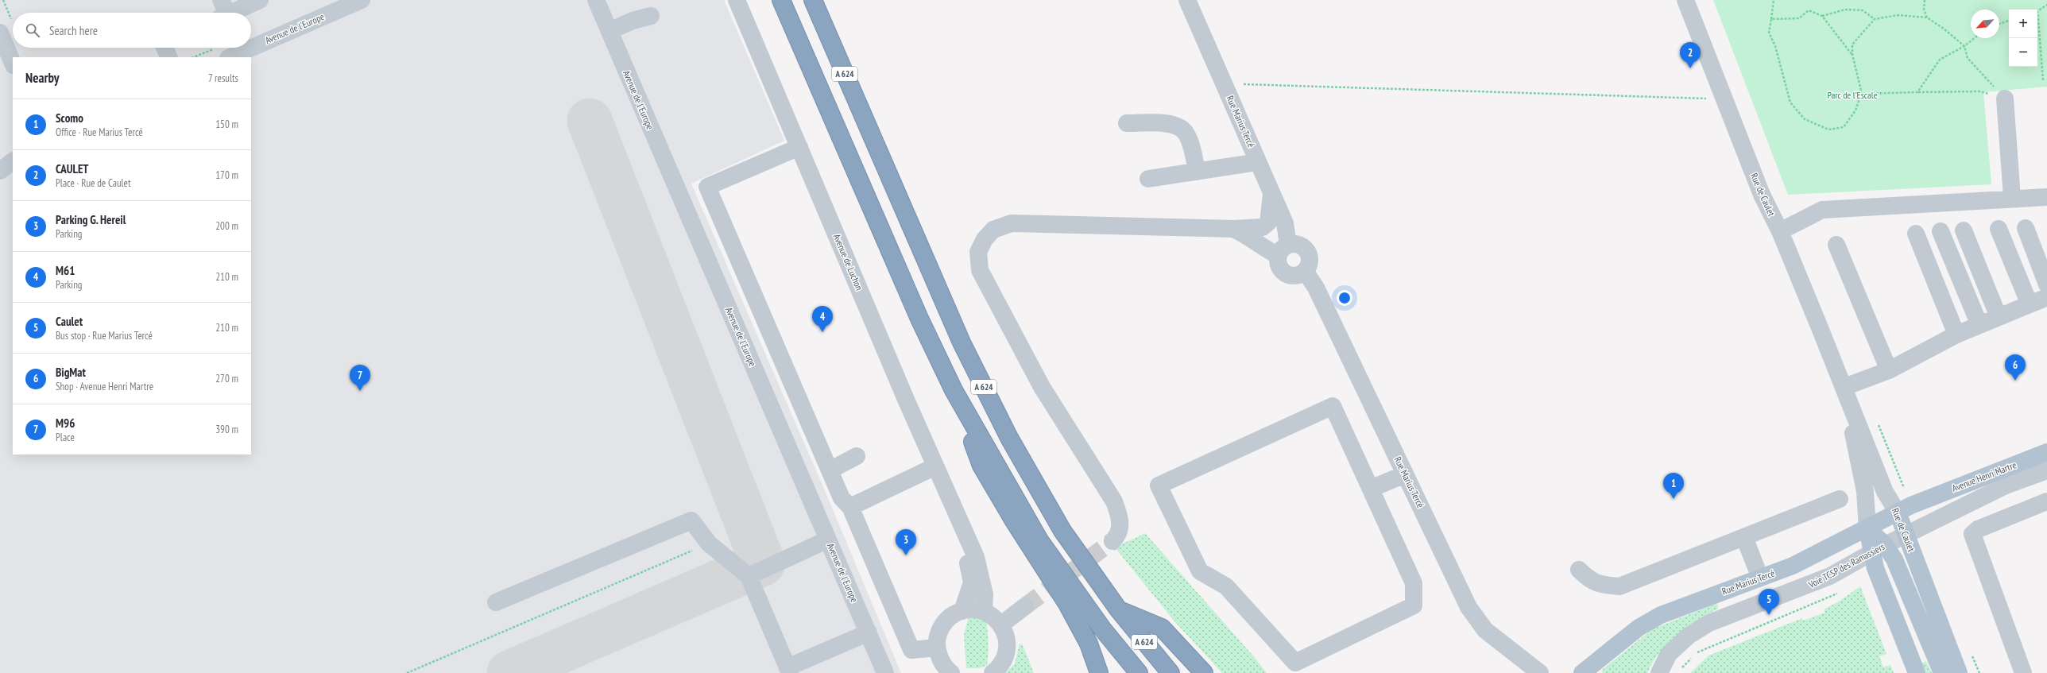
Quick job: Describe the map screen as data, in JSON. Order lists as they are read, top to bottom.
{
  "streets": {
    "highway": ["A 624"],
    "main road": ["Rue Marius Tercé", "Rue de Caulet", "Avenue Henri Martre"],
    "street": ["Avenue de l'Europe", "Avenue de Luchon", "Voie TCSP des Ramassiers"]
  },
  "crossings": [
    ["Rue Marius Tercé", "Rue de Caulet"],
    ["Rue Marius Tercé", "Avenue Henri Martre"],
    ["Rue de Caulet", "Voie TCSP des Ramassiers"]
  ],
  "parks": ["Parc de l’Escale"],
  "north": "bottom left",
  "page": {
    "map_buttons": ["+", "−"],
    "search": "Search here",
    "pins": [
      "2",
      "4",
      "6",
      "7",
      "1",
      "3",
      "5"
    ],
    "heading": ["Nearby", "7 results"],
    "list": [
      {
        "mark": "1",
        "name": "Scomo",
        "note": "Office · Rue Marius Tercé",
        "value": "150 m"
      },
      {
        "mark": "2",
        "name": "CAULET",
        "note": "Place · Rue de Caulet",
        "value": "170 m"
      },
      {
        "mark": "3",
        "name": "Parking G. Hereil",
        "note": "Parking",
        "value": "200 m"
      },
      {
        "mark": "4",
        "name": "M61",
        "note": "Parking",
        "value": "210 m"
      },
      {
        "mark": "5",
        "name": "Caulet",
        "note": "Bus stop · Rue Marius Tercé",
        "value": "210 m"
      },
      {
        "mark": "6",
        "name": "BigMat",
        "note": "Shop · Avenue Henri Martre",
        "value": "270 m"
      },
      {
        "mark": "7",
        "name": "M96",
        "note": "Place",
        "value": "390 m"
      }
    ]
  }
}
